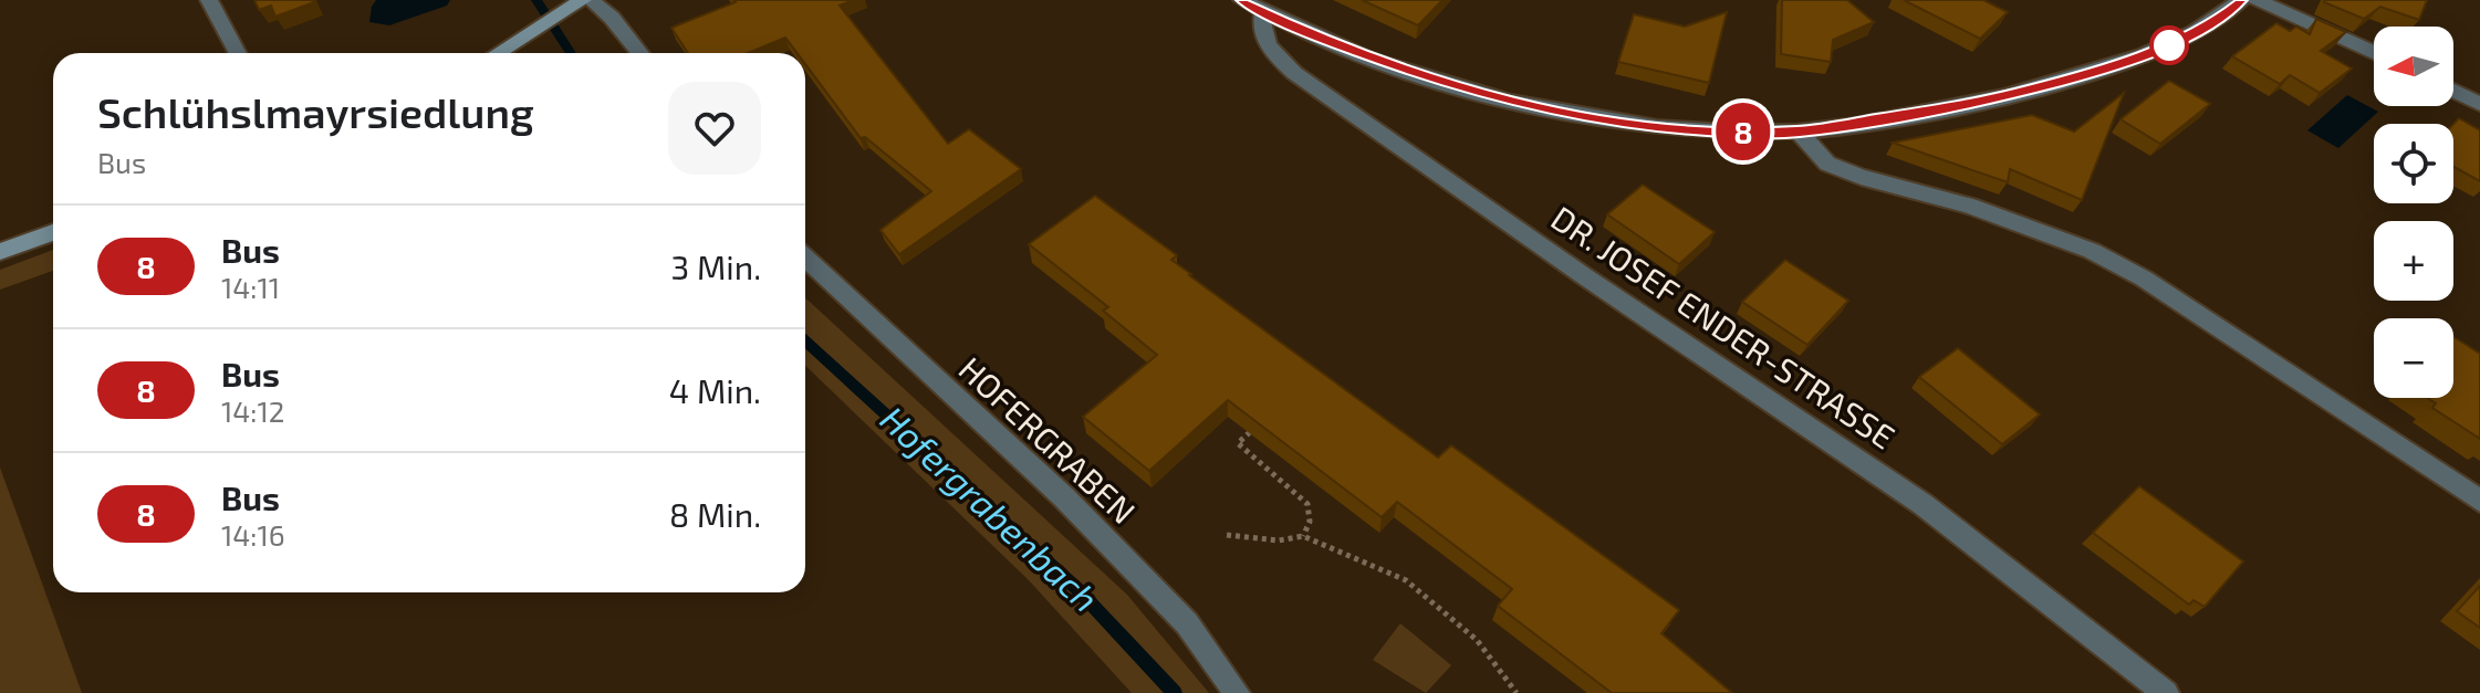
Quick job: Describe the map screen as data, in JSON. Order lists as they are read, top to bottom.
{
  "streets": {
    "street": ["DR. JOSEF ENDER-STRASSE", "HOFERGRABEN"]
  },
  "water": ["Hofergrabenbach"],
  "lines": ["bus line 8"],
  "north": "left",
  "page": {
    "on_map": "8",
    "map_buttons": ["+", "−"],
    "heading": ["Schlühslmayrsiedlung", "Bus"],
    "list": [
      {
        "mark": "8",
        "name": "Bus",
        "note": "14:11",
        "value": "3 Min."
      },
      {
        "mark": "8",
        "name": "Bus",
        "note": "14:12",
        "value": "4 Min."
      },
      {
        "mark": "8",
        "name": "Bus",
        "note": "14:16",
        "value": "8 Min."
      }
    ]
  }
}
